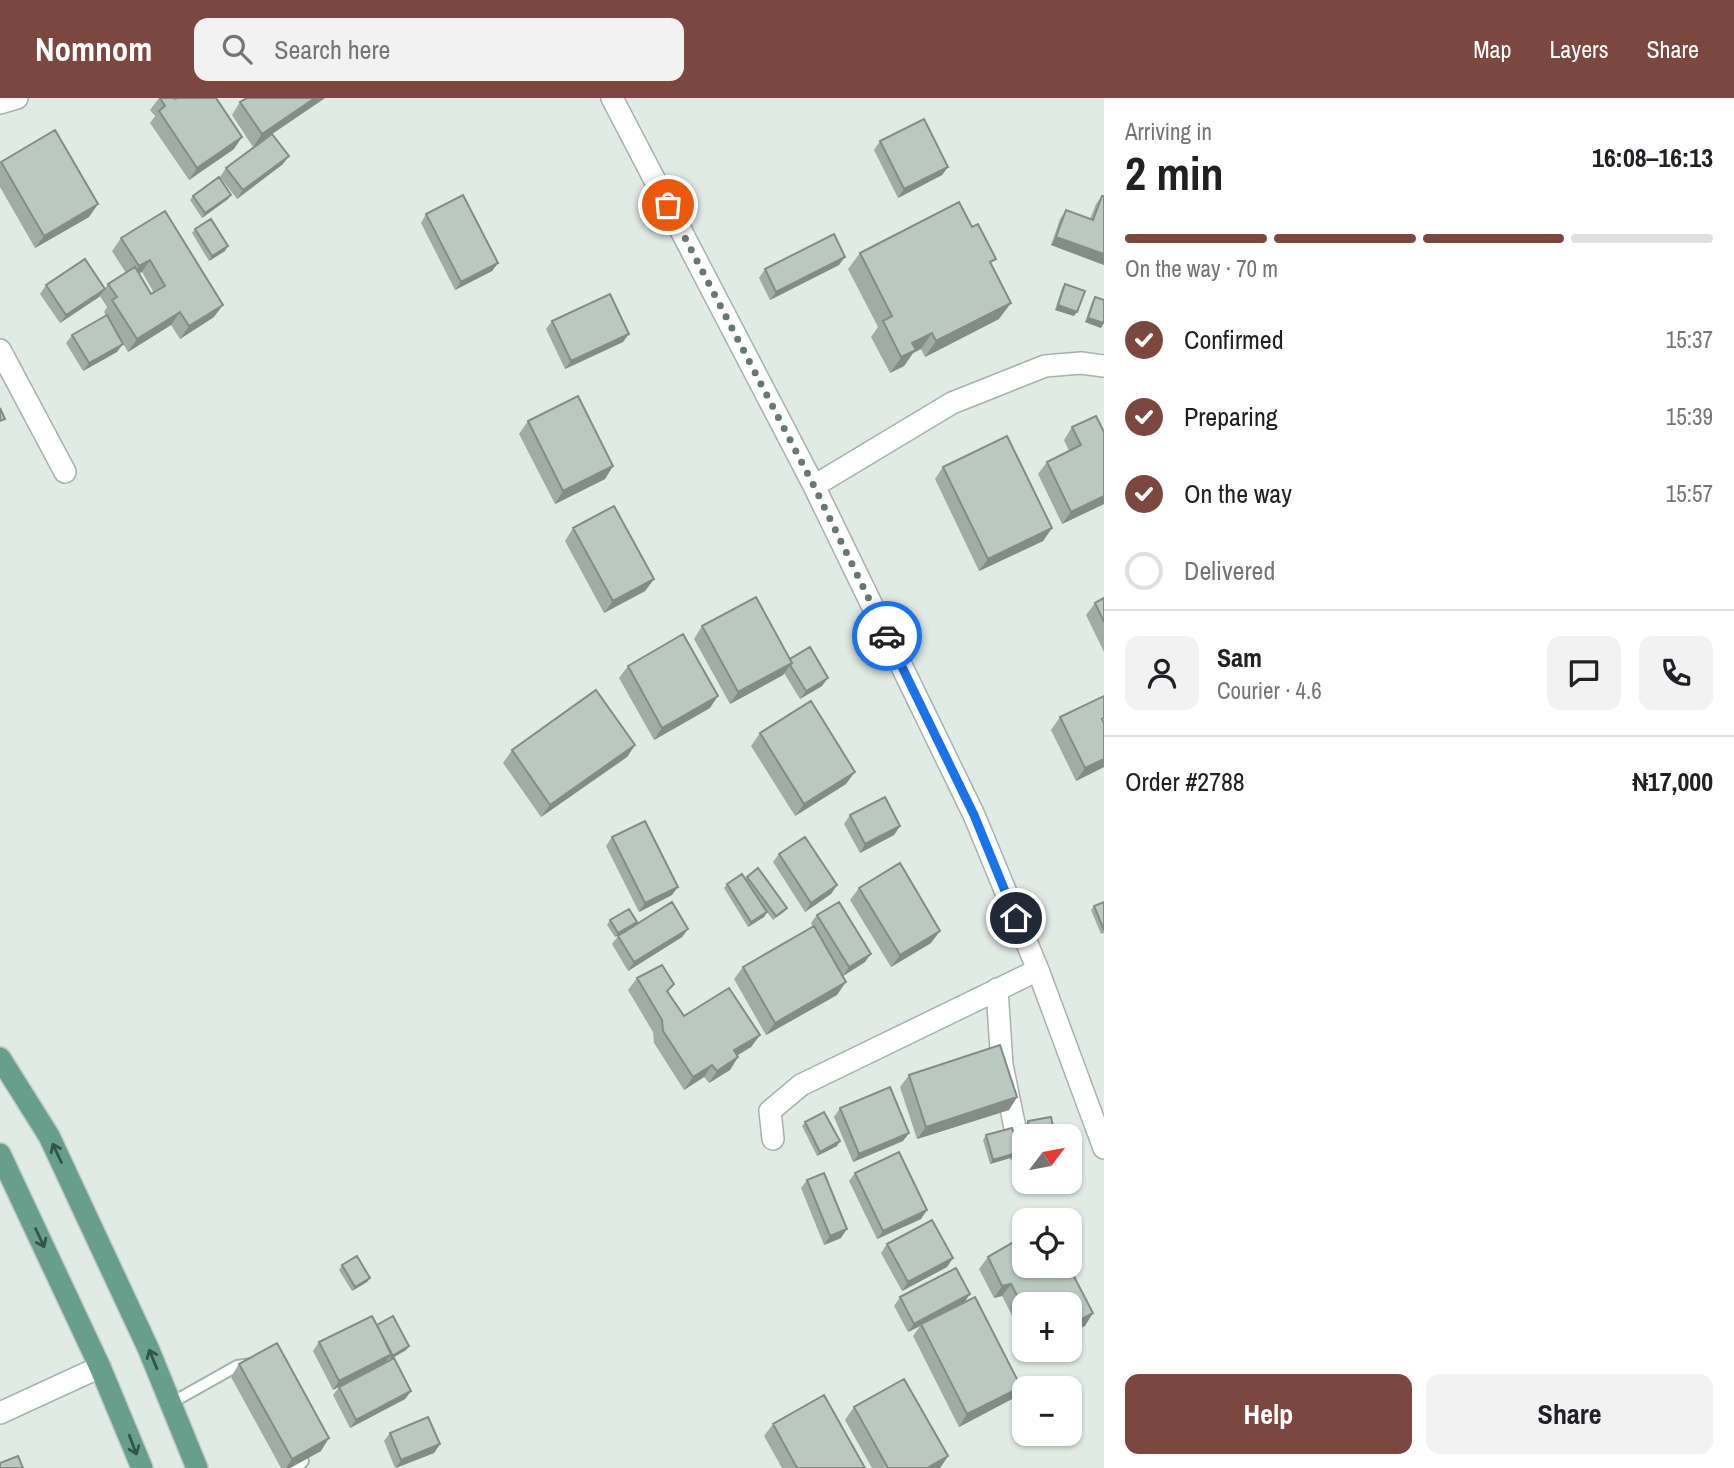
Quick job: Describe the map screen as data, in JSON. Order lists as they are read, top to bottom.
{
  "north": "top right",
  "page": {
    "header": "Nomnom",
    "search": "Search here",
    "nav": ["Map", "Layers", "Share"],
    "heading": ["2 min", "Arriving in", "16:08–16:13"],
    "panel": [
      "Sam",
      "Courier · 4.6",
      "Order #2788",
      "₦17,000"
    ],
    "bar": "On the way · 70 m",
    "list": [
      ["Confirmed", "15:37"],
      ["Preparing", "15:39"],
      ["On the way", "15:57"],
      "Delivered"
    ],
    "map_buttons": ["+", "−"],
    "buttons": ["Help", "Share"]
  }
}
